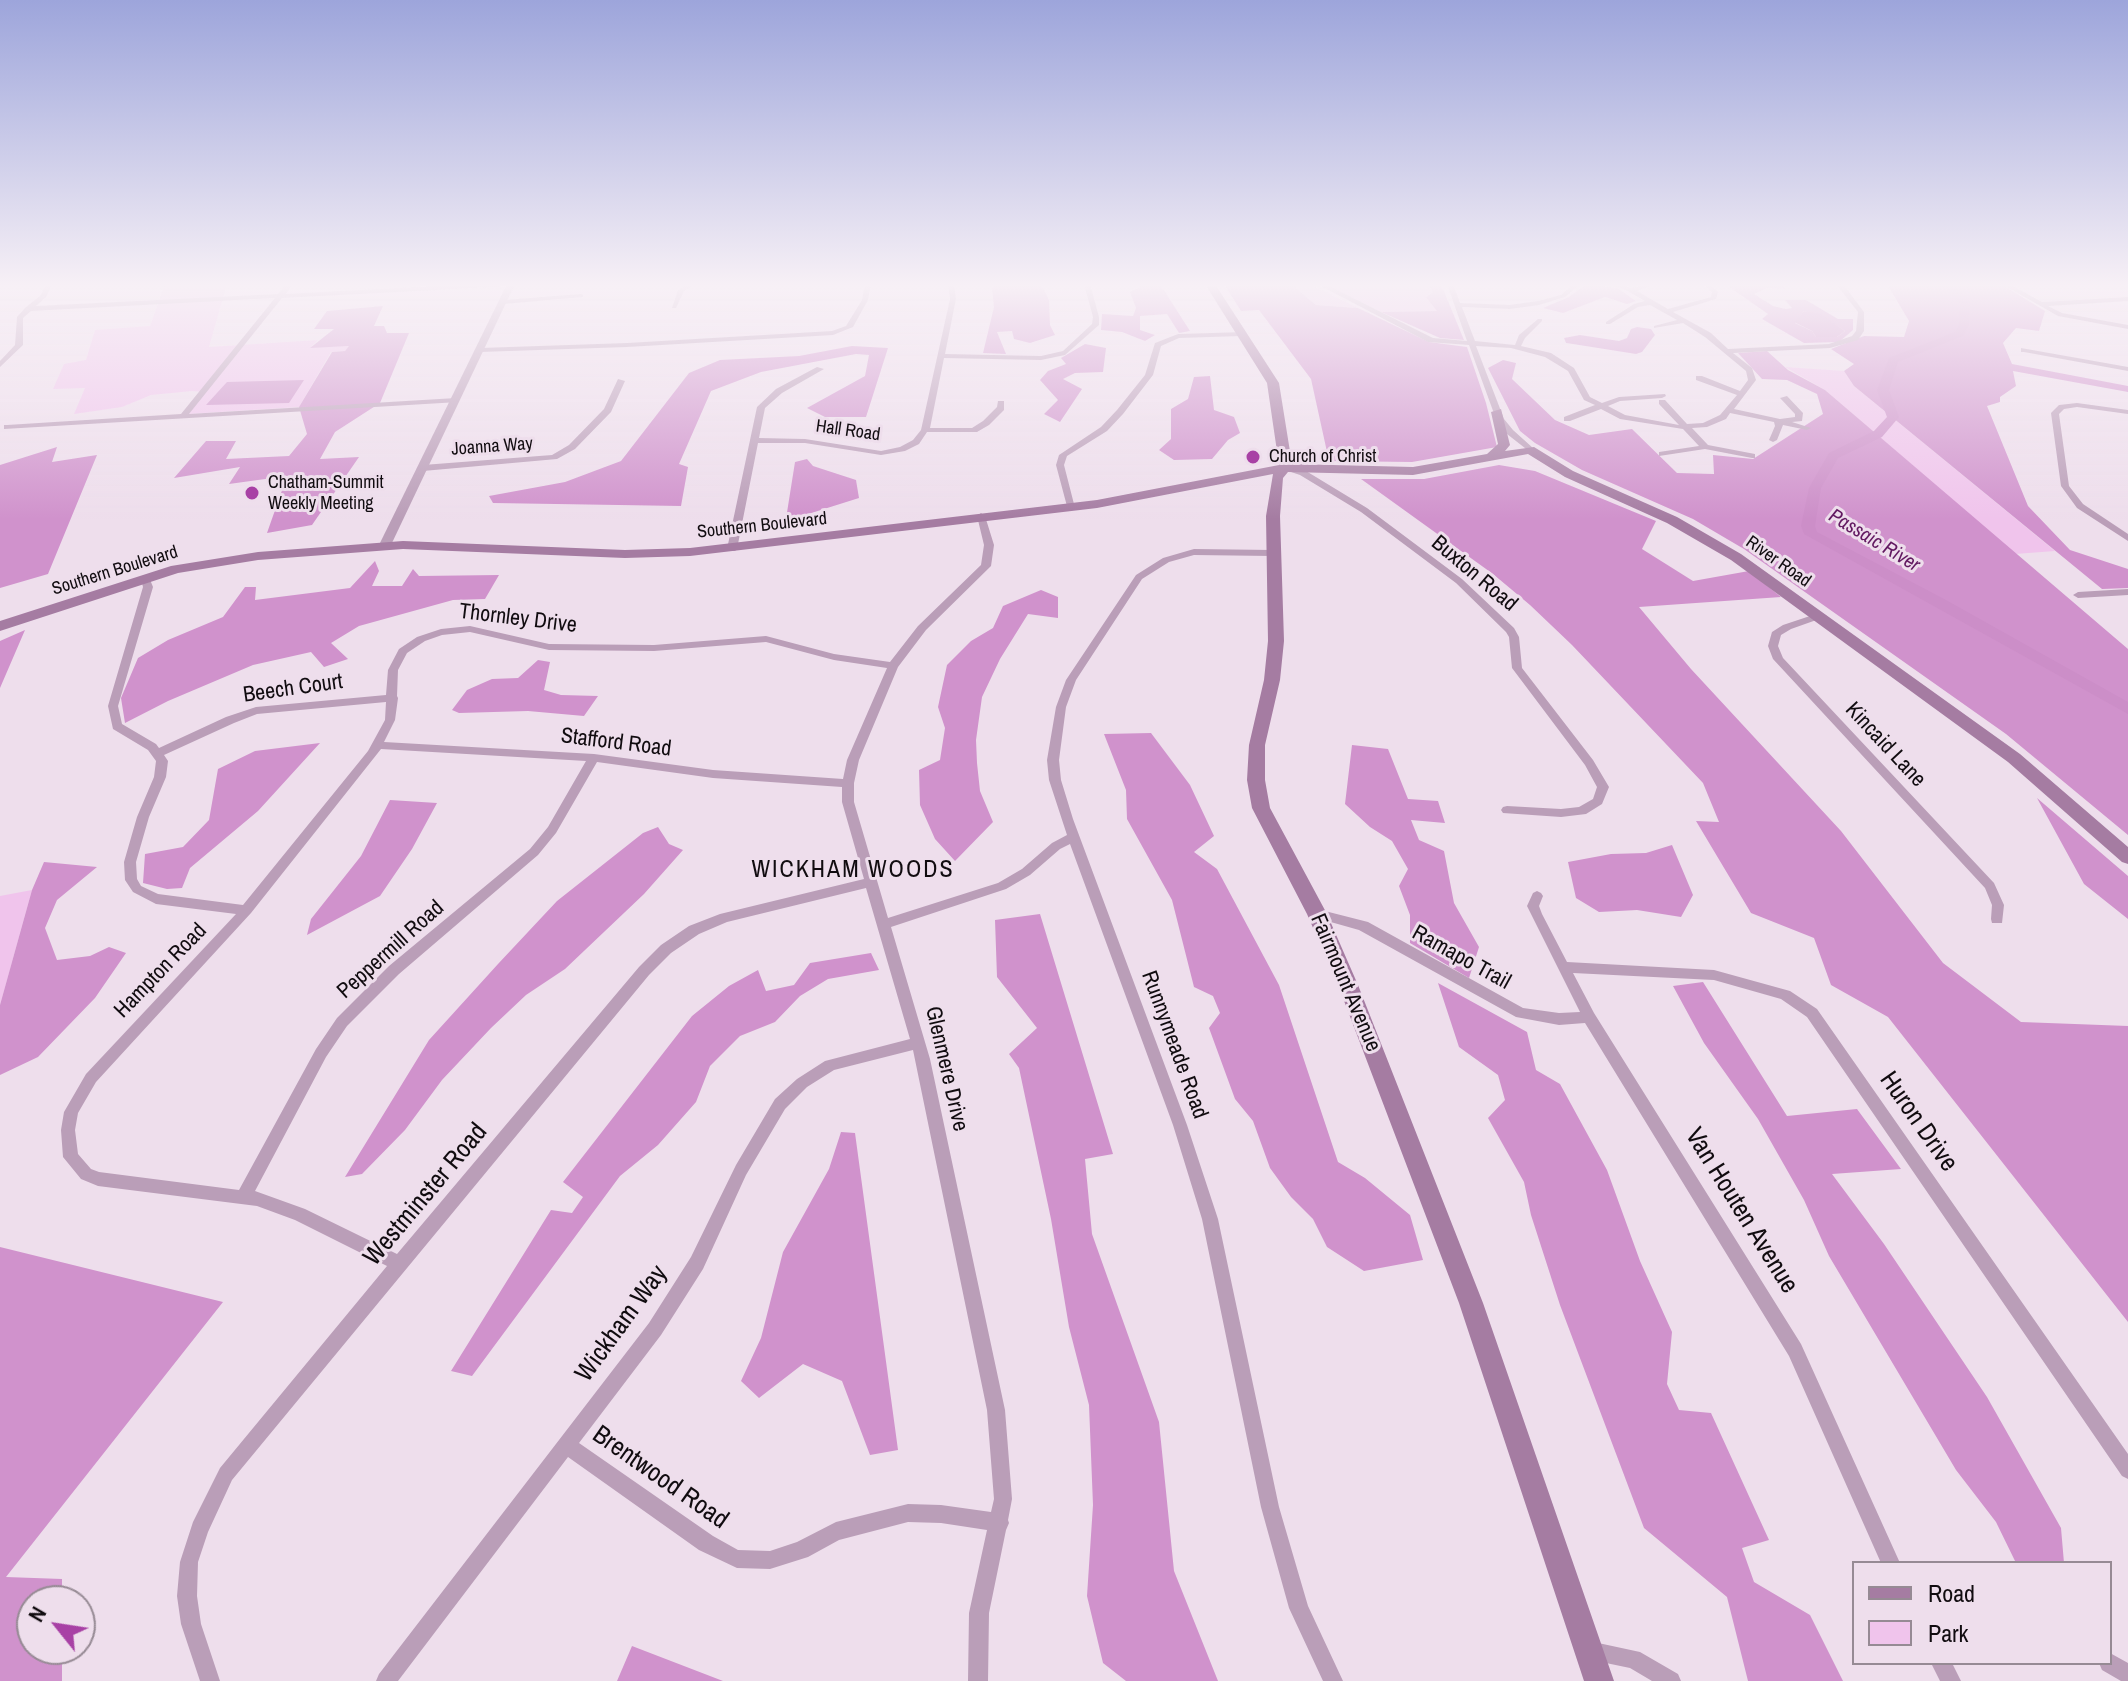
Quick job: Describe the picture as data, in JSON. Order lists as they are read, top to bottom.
{
  "streets": {
    "main road": ["Southern Boulevard", "River Road", "Fairmount Avenue"],
    "street": [
      "Hall Road",
      "Joanna Way",
      "Buxton Road",
      "Thornley Drive",
      "Beech Court",
      "Stafford Road",
      "Kincaid Lane",
      "Peppermill Road",
      "Ramapo Trail",
      "Hampton Road",
      "Runnymeade Road",
      "Glenmere Drive",
      "Huron Drive",
      "Westminster Road",
      "Van Houten Avenue",
      "Wickham Way",
      "Brentwood Road"
    ]
  },
  "crossings": [
    ["Southern Boulevard", "River Road"],
    ["Southern Boulevard", "Buxton Road"],
    ["Southern Boulevard", "Fairmount Avenue"],
    ["Southern Boulevard", "Glenmere Drive"],
    ["River Road", "Kincaid Lane"],
    ["Buxton Road", "Fairmount Avenue"],
    ["Thornley Drive", "Beech Court"],
    ["Thornley Drive", "Stafford Road"],
    ["Thornley Drive", "Hampton Road"],
    ["Thornley Drive", "Glenmere Drive"],
    ["Beech Court", "Hampton Road"],
    ["Stafford Road", "Peppermill Road"],
    ["Stafford Road", "Glenmere Drive"],
    ["Peppermill Road", "Hampton Road"],
    ["Ramapo Trail", "Fairmount Avenue"],
    ["Ramapo Trail", "Van Houten Avenue"],
    ["Hampton Road", "Westminster Road"],
    ["Fairmount Avenue", "Runnymeade Road"],
    ["Glenmere Drive", "Westminster Road"],
    ["Glenmere Drive", "Wickham Way"],
    ["Glenmere Drive", "Brentwood Road"],
    ["Huron Drive", "Van Houten Avenue"],
    ["Wickham Way", "Brentwood Road"]
  ],
  "districts": ["WICKHAM WOODS"],
  "water": ["Passaic River"],
  "places": ["Church of Christ", "Chatham-Summit Weekly Meeting"],
  "legend": ["Road", "Park"],
  "north": "top left"
}
